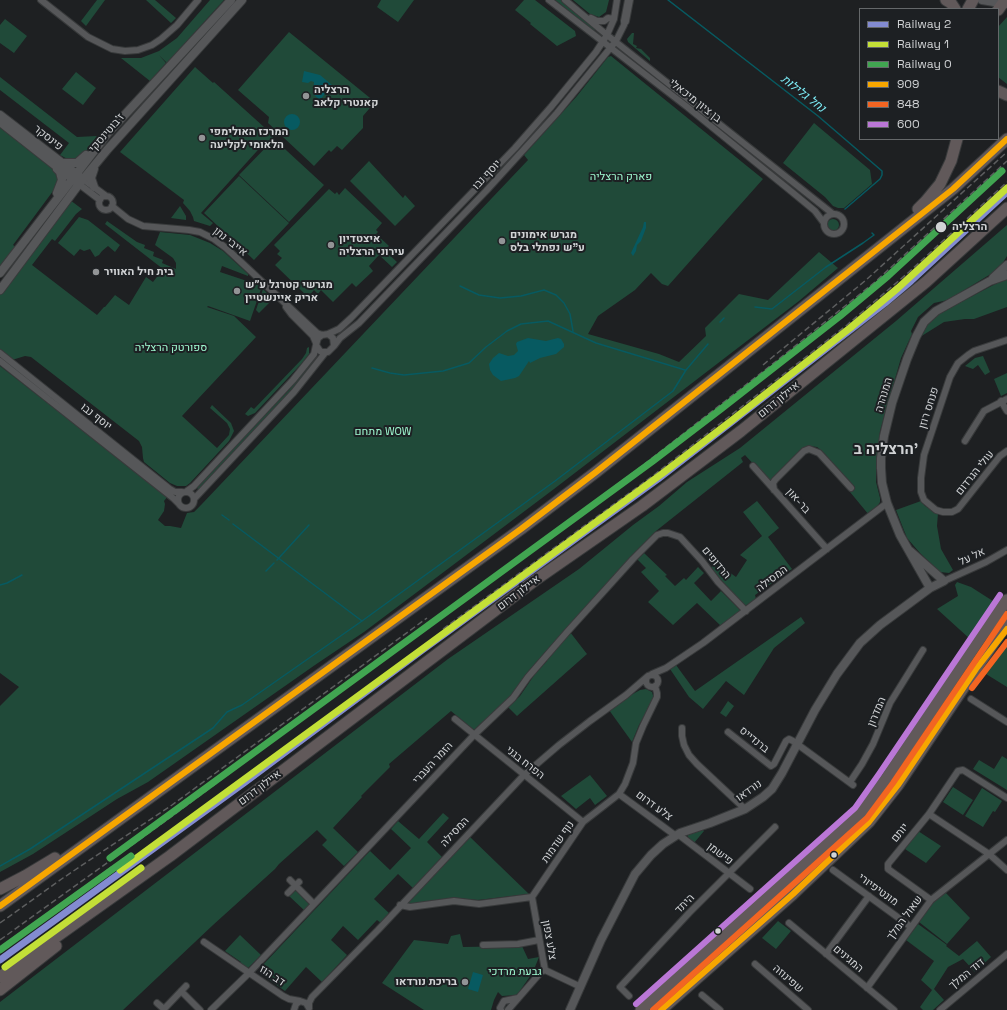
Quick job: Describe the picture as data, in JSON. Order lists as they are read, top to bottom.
{
  "streets": {
    "highway": ["איילון דרום"],
    "street": [
      "בן ציון מיכאלי",
      "ז'בוטינסקי",
      "פינסקר",
      "יוסף נבו",
      "אייבי נתן",
      "המנהרה",
      "פנחס רוזן",
      "עולי הגרדום",
      "בר-און",
      "אל על",
      "הרדופים",
      "המסילה",
      "המדרון",
      "ברנדייס",
      "הזמר העברי",
      "הפרח בגני",
      "נורדאו",
      "צלע דרום",
      "יותם",
      "נוף שדמות",
      "פישמן",
      "מונטיפיורי",
      "היתד",
      "שאול המלך",
      "צלע צפון",
      "המגינים",
      "דוד המלך",
      "דב הוז",
      "שפינוזה"
    ]
  },
  "crossings": [
    ["בן ציון מיכאלי", "יוסף נבו"],
    ["ז'בוטינסקי", "פינסקר"],
    ["יוסף נבו", "אייבי נתן"],
    ["המנהרה", "אל על"],
    ["המנהרה", "המסילה"],
    ["המנהרה", "נורדאו"],
    ["פנחס רוזן", "עולי הגרדום"],
    ["בר-און", "המסילה"],
    ["אל על", "נורדאו"],
    ["הרדופים", "המסילה"],
    ["הרדופים", "הזמר העברי"],
    ["המסילה", "הפרח בגני"],
    ["המסילה", "נוף שדמות"],
    ["המסילה", "דב הוז"],
    ["המדרון", "ברנדייס"],
    ["המדרון", "נורדאו"],
    ["ברנדייס", "נורדאו"],
    ["הזמר העברי", "הפרח בגני"],
    ["הזמר העברי", "דב הוז"],
    ["הפרח בגני", "נוף שדמות"],
    ["נורדאו", "צלע דרום"],
    ["נורדאו", "פישמן"],
    ["נורדאו", "צלע צפון"],
    ["צלע דרום", "נוף שדמות"],
    ["צלע דרום", "פישמן"],
    ["יותם", "שאול המלך"],
    ["נוף שדמות", "צלע צפון"],
    ["פישמן", "היתד"],
    ["מונטיפיורי", "שאול המלך"],
    ["שאול המלך", "המגינים"]
  ],
  "districts": ["הרצליה ב'"],
  "water": ["נחל גלילות"],
  "parks": [
    "פארק הרצליה",
    "ספורטק הרצליה",
    "מתחם WOW",
    "גבעת מרדכי"
  ],
  "places": [
    "הרצליה קאנטרי קלאב",
    "המרכז האולימפי הלאומי לקליעה",
    "הרצליה",
    "מגרש אימונים ע\"ש נפתלי בלס",
    "איצטדיון עירוני הרצליה",
    "בית חיל האוויר",
    "מגרשי קטרגל ע״ש אריק איינשטיין",
    "בריכת נורדאו"
  ],
  "lines": [
    "transit line 909",
    "rail line 0",
    "rail line 1",
    "rail line 2",
    "transit line 600",
    "transit line 848"
  ],
  "legend": [
    "Railway 2",
    "Railway 1",
    "Railway 0",
    "909",
    "848",
    "600"
  ]
}
